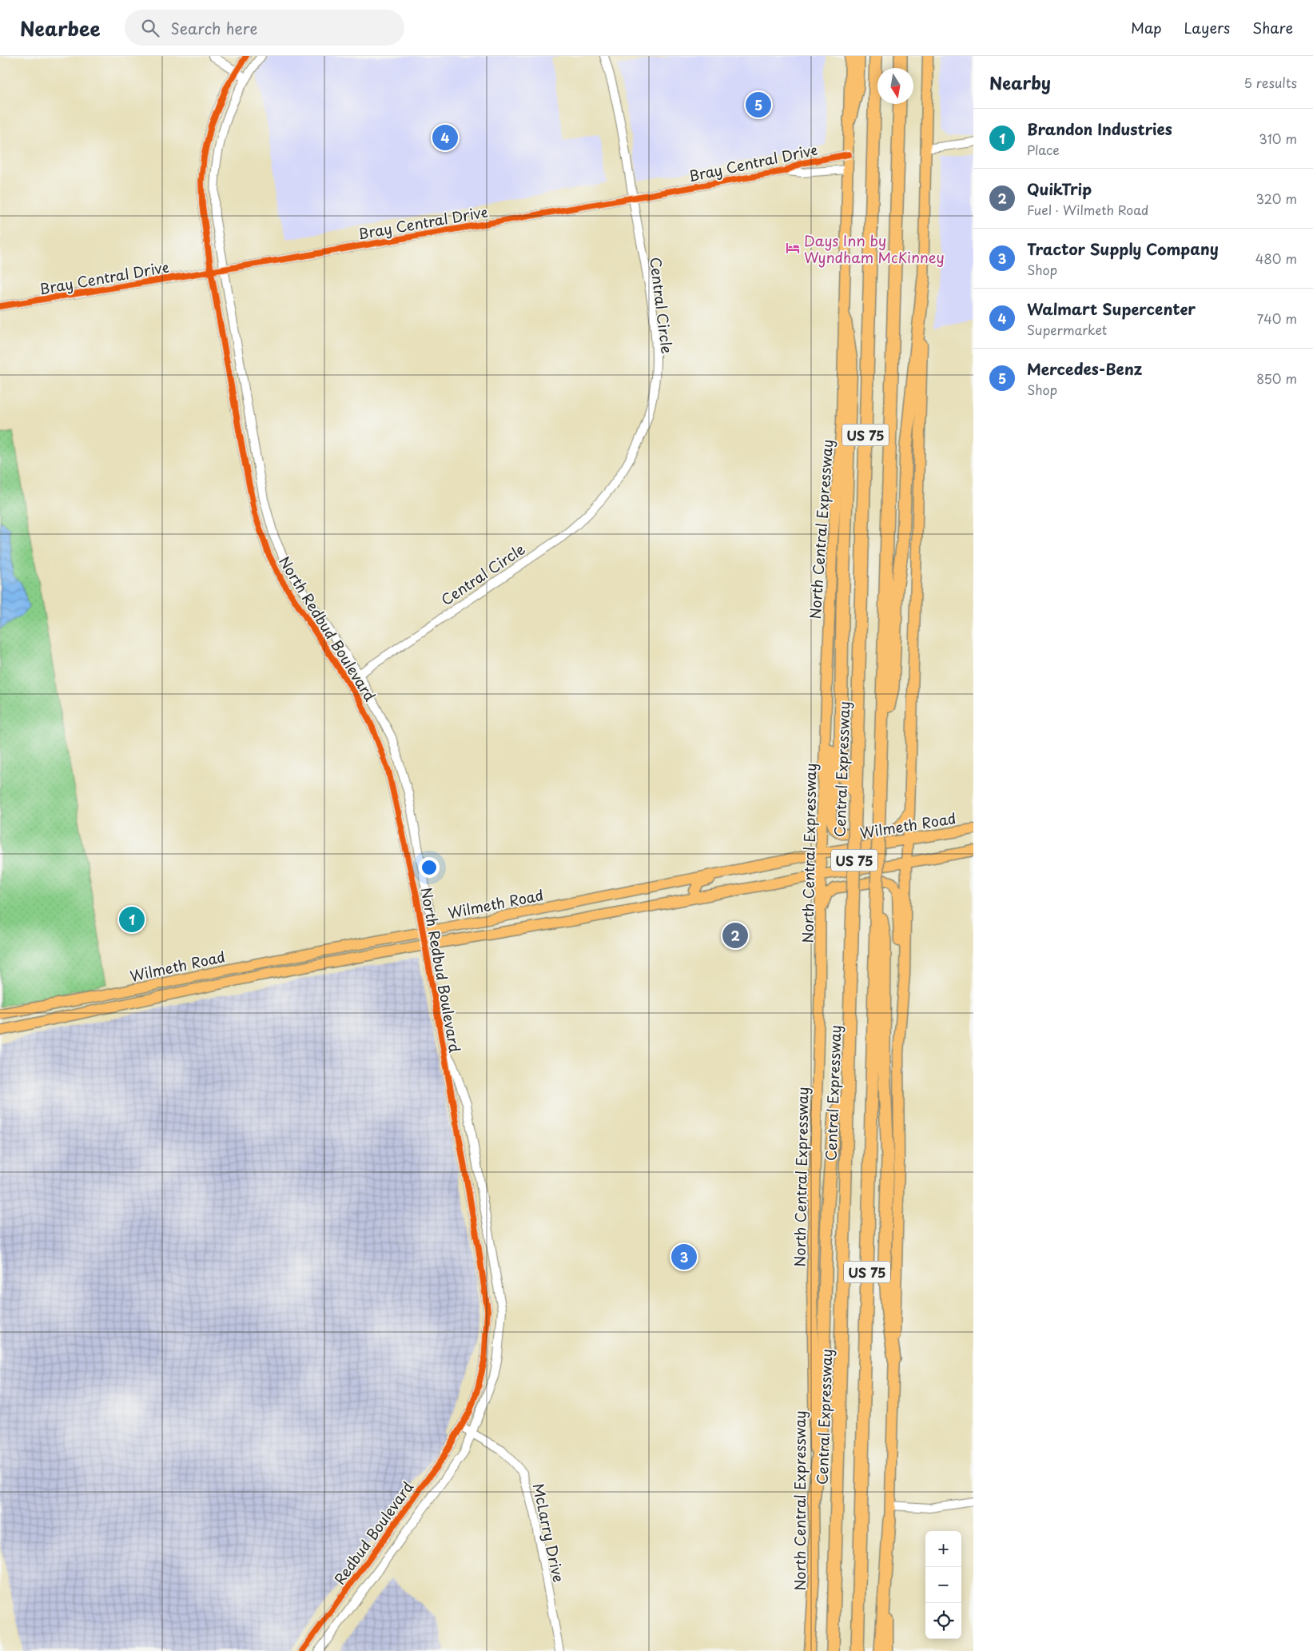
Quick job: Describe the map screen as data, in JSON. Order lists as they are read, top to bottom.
{
  "streets": {
    "highway": ["US 75", "Central Expressway"],
    "main road": ["North Central Expressway", "Wilmeth Road"],
    "street": [
      "Bray Central Drive",
      "Central Circle",
      "North Redbud Boulevard",
      "Redbud Boulevard",
      "McLarry Drive"
    ]
  },
  "crossings": [
    ["Bray Central Drive", "Central Circle"],
    ["Bray Central Drive", "North Central Expressway"],
    ["Bray Central Drive", "North Redbud Boulevard"],
    ["Central Circle", "North Redbud Boulevard"],
    ["North Central Expressway", "Wilmeth Road"],
    ["North Redbud Boulevard", "Wilmeth Road"],
    ["North Redbud Boulevard", "Redbud Boulevard"],
    ["North Redbud Boulevard", "McLarry Drive"],
    ["Redbud Boulevard", "McLarry Drive"]
  ],
  "places": {
    "hotel": ["Days Inn by Wyndham McKinney"]
  },
  "north": "bottom",
  "page": {
    "header": "Nearbee",
    "search": "Search here",
    "nav": ["Map", "Layers", "Share"],
    "heading": ["Nearby", "5 results"],
    "pins": [
      "5",
      "4",
      "1",
      "2",
      "3"
    ],
    "list": [
      {
        "mark": "1",
        "name": "Brandon Industries",
        "note": "Place",
        "value": "310 m"
      },
      {
        "mark": "2",
        "name": "QuikTrip",
        "note": "Fuel · Wilmeth Road",
        "value": "320 m"
      },
      {
        "mark": "3",
        "name": "Tractor Supply Company",
        "note": "Shop",
        "value": "480 m"
      },
      {
        "mark": "4",
        "name": "Walmart Supercenter",
        "note": "Supermarket",
        "value": "740 m"
      },
      {
        "mark": "5",
        "name": "Mercedes-Benz",
        "note": "Shop",
        "value": "850 m"
      }
    ],
    "map_buttons": ["+", "−"]
  }
}
